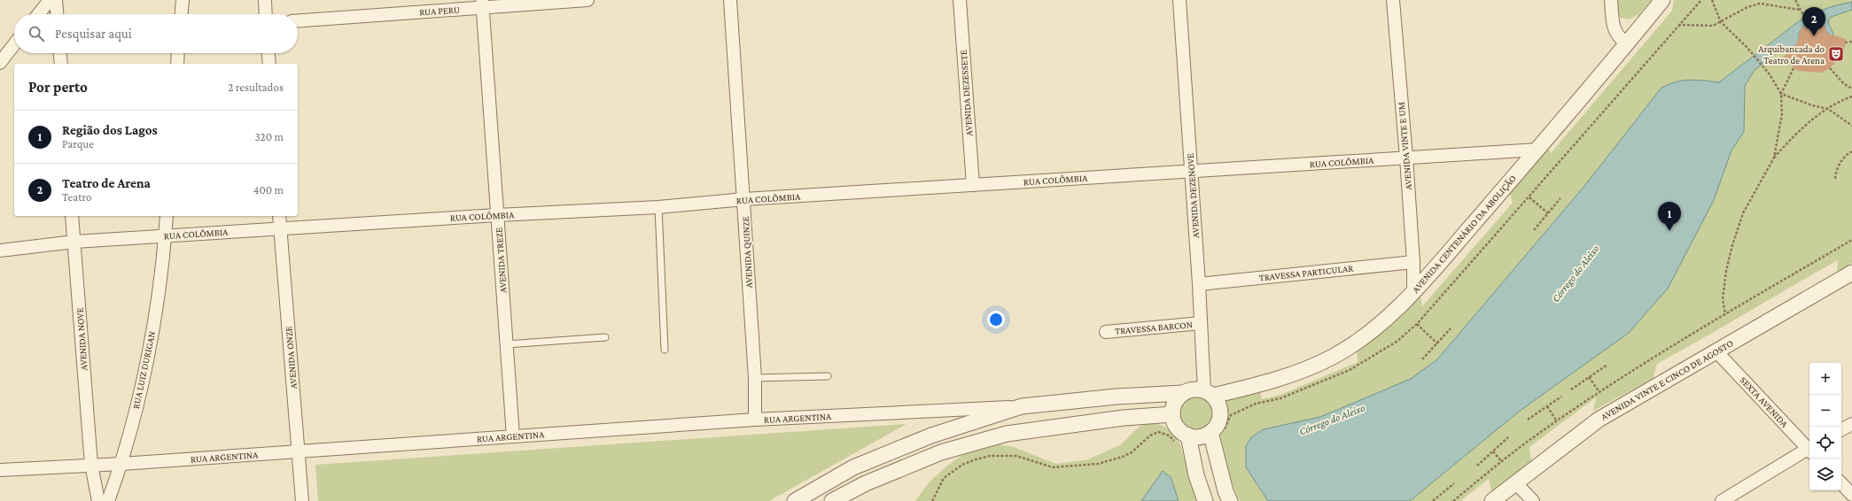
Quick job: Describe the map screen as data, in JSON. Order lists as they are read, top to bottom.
{
  "streets": {
    "street": [
      "RUA PERU",
      "AVENIDA DEZESSETE",
      "AVENIDA VINTE E UM",
      "RUA COLÔMBIA",
      "AVENIDA DEZENOVE",
      "AVENIDA CENTENÁRIO DA ABOLIÇÃO",
      "AVENIDA QUINZE",
      "AVENIDA TREZE",
      "TRAVESSA PARTICULAR",
      "TRAVESSA BARCON",
      "AVENIDA NOVE",
      "AVENIDA ONZE",
      "RUA LUIZ DURIGAN",
      "AVENIDA VINTE E CINCO DE AGOSTO",
      "SEXTA AVENIDA",
      "RUA ARGENTINA"
    ]
  },
  "crossings": [
    ["RUA PERU", "AVENIDA TREZE"],
    ["AVENIDA DEZESSETE", "RUA COLÔMBIA"],
    ["AVENIDA VINTE E UM", "RUA COLÔMBIA"],
    ["AVENIDA VINTE E UM", "AVENIDA CENTENÁRIO DA ABOLIÇÃO"],
    ["AVENIDA VINTE E UM", "TRAVESSA PARTICULAR"],
    ["RUA COLÔMBIA", "AVENIDA DEZENOVE"],
    ["RUA COLÔMBIA", "AVENIDA CENTENÁRIO DA ABOLIÇÃO"],
    ["RUA COLÔMBIA", "AVENIDA QUINZE"],
    ["RUA COLÔMBIA", "AVENIDA TREZE"],
    ["RUA COLÔMBIA", "AVENIDA NOVE"],
    ["RUA COLÔMBIA", "AVENIDA ONZE"],
    ["RUA COLÔMBIA", "RUA LUIZ DURIGAN"],
    ["AVENIDA DEZENOVE", "AVENIDA CENTENÁRIO DA ABOLIÇÃO"],
    ["AVENIDA DEZENOVE", "TRAVESSA PARTICULAR"],
    ["AVENIDA DEZENOVE", "TRAVESSA BARCON"],
    ["AVENIDA QUINZE", "RUA ARGENTINA"],
    ["AVENIDA TREZE", "RUA ARGENTINA"],
    ["AVENIDA NOVE", "RUA ARGENTINA"],
    ["AVENIDA ONZE", "RUA ARGENTINA"],
    ["RUA LUIZ DURIGAN", "RUA ARGENTINA"],
    ["AVENIDA VINTE E CINCO DE AGOSTO", "SEXTA AVENIDA"]
  ],
  "water": ["Córrego do Aleixo"],
  "places": {
    "theatre": ["Arquibancada do Teatro de Arena"]
  },
  "page": {
    "pins": ["2", "1"],
    "search": "Pesquisar aqui",
    "heading": ["Por perto", "2 resultados"],
    "list": [
      {
        "mark": "1",
        "name": "Região dos Lagos",
        "note": "Parque",
        "value": "320 m"
      },
      {
        "mark": "2",
        "name": "Teatro de Arena",
        "note": "Teatro",
        "value": "400 m"
      }
    ],
    "map_buttons": ["+", "−"]
  }
}
